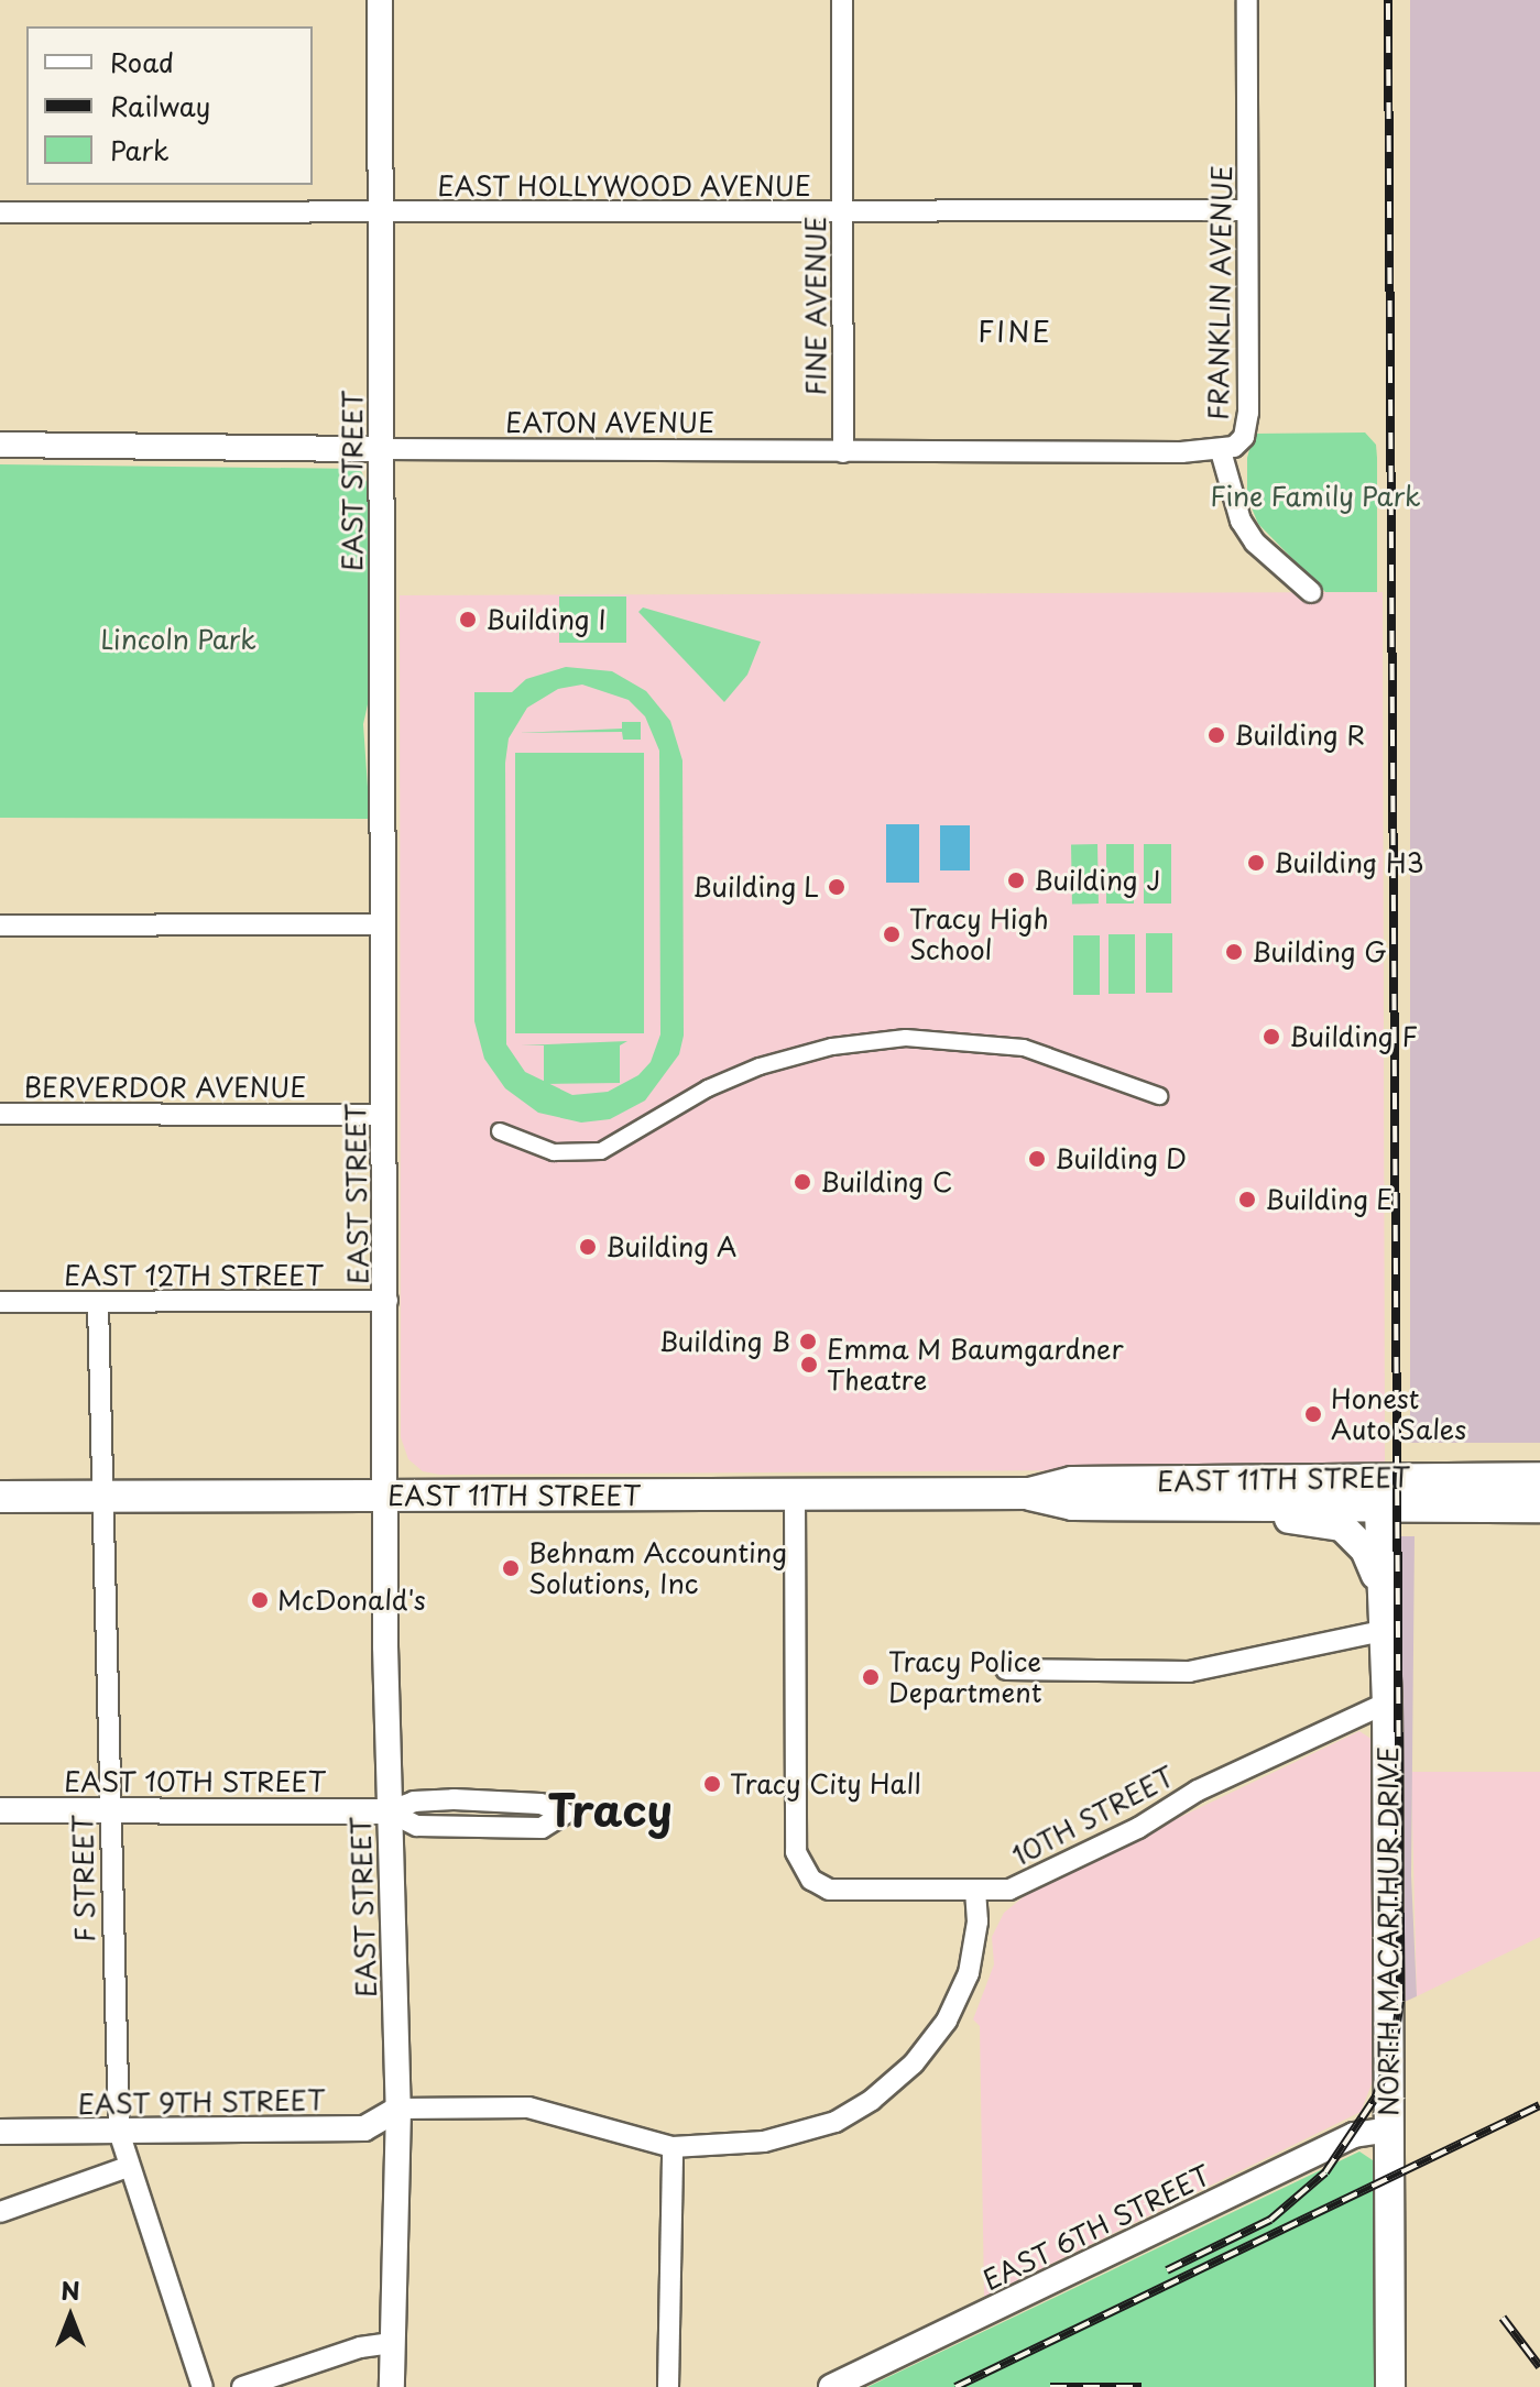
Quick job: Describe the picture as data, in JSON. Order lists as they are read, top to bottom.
{
  "streets": {
    "main road": ["EAST 11TH STREET", "NORTH MACARTHUR DRIVE"],
    "street": [
      "EAST HOLLYWOOD AVENUE",
      "FRANKLIN AVENUE",
      "FINE AVENUE",
      "EATON AVENUE",
      "EAST STREET",
      "BERVERDOR AVENUE",
      "EAST 12TH STREET",
      "EAST 10TH STREET",
      "10TH STREET",
      "F STREET",
      "EAST 9TH STREET",
      "EAST 6TH STREET"
    ]
  },
  "crossings": [
    ["EAST HOLLYWOOD AVENUE", "FRANKLIN AVENUE"],
    ["EAST HOLLYWOOD AVENUE", "FINE AVENUE"],
    ["EAST HOLLYWOOD AVENUE", "EAST STREET"],
    ["FRANKLIN AVENUE", "EATON AVENUE"],
    ["FINE AVENUE", "EATON AVENUE"],
    ["EATON AVENUE", "EAST STREET"],
    ["EAST STREET", "BERVERDOR AVENUE"],
    ["EAST STREET", "EAST 12TH STREET"],
    ["EAST STREET", "EAST 11TH STREET"],
    ["EAST STREET", "EAST 10TH STREET"],
    ["EAST STREET", "EAST 9TH STREET"],
    ["EAST 12TH STREET", "F STREET"],
    ["EAST 11TH STREET", "10TH STREET"],
    ["EAST 11TH STREET", "F STREET"],
    ["EAST 11TH STREET", "NORTH MACARTHUR DRIVE"],
    ["EAST 10TH STREET", "F STREET"],
    ["10TH STREET", "NORTH MACARTHUR DRIVE"],
    ["F STREET", "EAST 9TH STREET"],
    ["NORTH MACARTHUR DRIVE", "EAST 6TH STREET"]
  ],
  "districts": ["FINE", "Tracy"],
  "parks": ["Fine Family Park", "Lincoln Park"],
  "places": [
    "Building I",
    "Building R",
    "Building H3",
    "Building J",
    "Building L",
    "Tracy High School",
    "Building G",
    "Building F",
    "Building D",
    "Building C",
    "Building E",
    "Building A",
    "Building B",
    "Emma M Baumgardner Theatre",
    "Honest Auto Sales",
    "Behnam Accounting Solutions, Inc",
    "McDonald's",
    "Tracy Police Department",
    "Tracy City Hall"
  ],
  "legend": ["Road", "Railway", "Park"],
  "north": "top"
}
